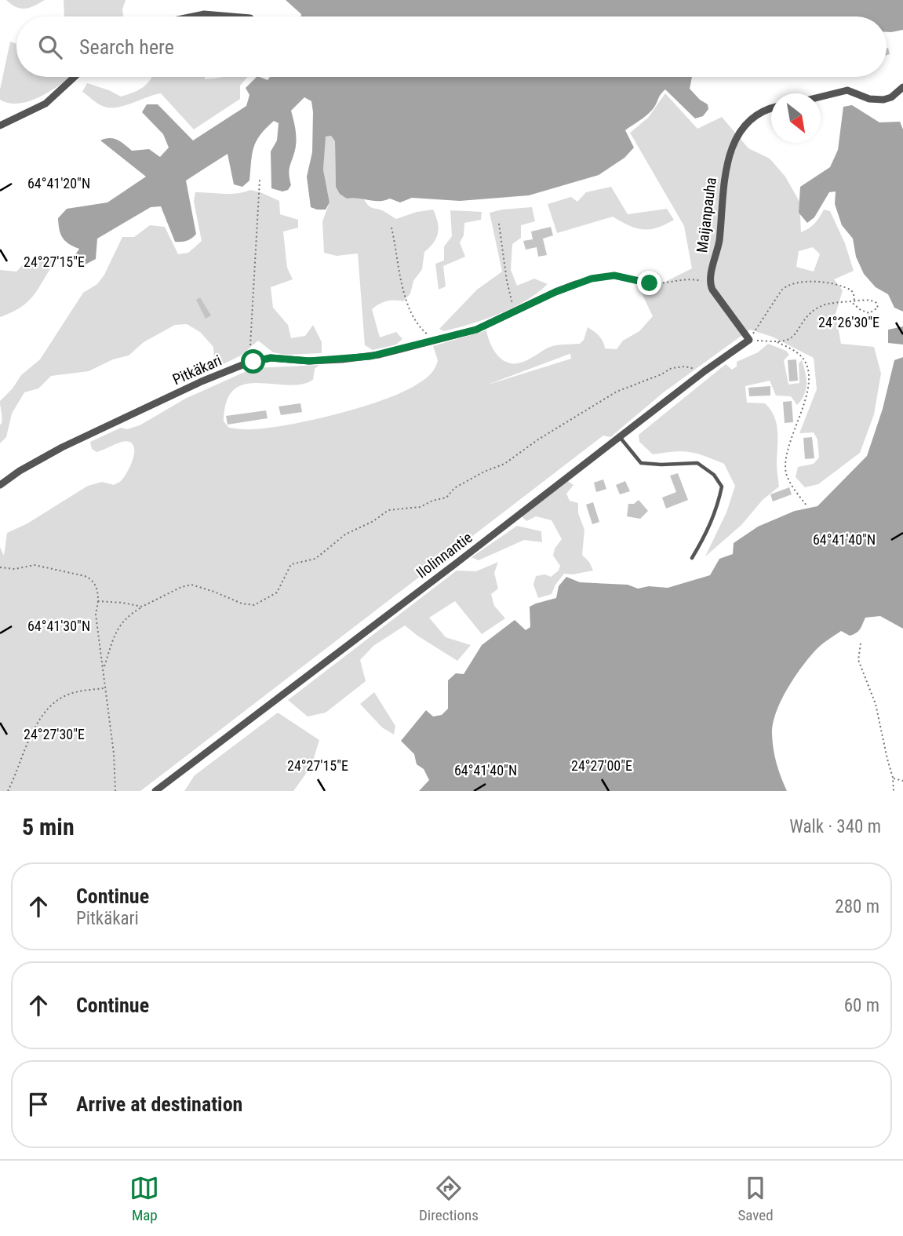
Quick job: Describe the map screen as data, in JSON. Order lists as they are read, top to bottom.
{
  "streets": {
    "street": ["Maijanpauha", "Pitkäkari", "Ilolinnantie"]
  },
  "north": "bottom right",
  "page": {
    "search": "Search here",
    "heading": ["5 min", "Walk · 340 m"],
    "list": [
      ["Continue", "Pitkäkari", "280 m"],
      ["Continue", "60 m"],
      "Arrive at destination"
    ],
    "nav": ["Map", "Directions", "Saved"]
  },
  "coordinates": [
    "64°41'20\"N",
    "24°27'15\"E",
    "24°26'30\"E",
    "64°41'40\"N",
    "64°41'30\"N",
    "24°27'30\"E",
    "24°27'00\"E"
  ]
}
